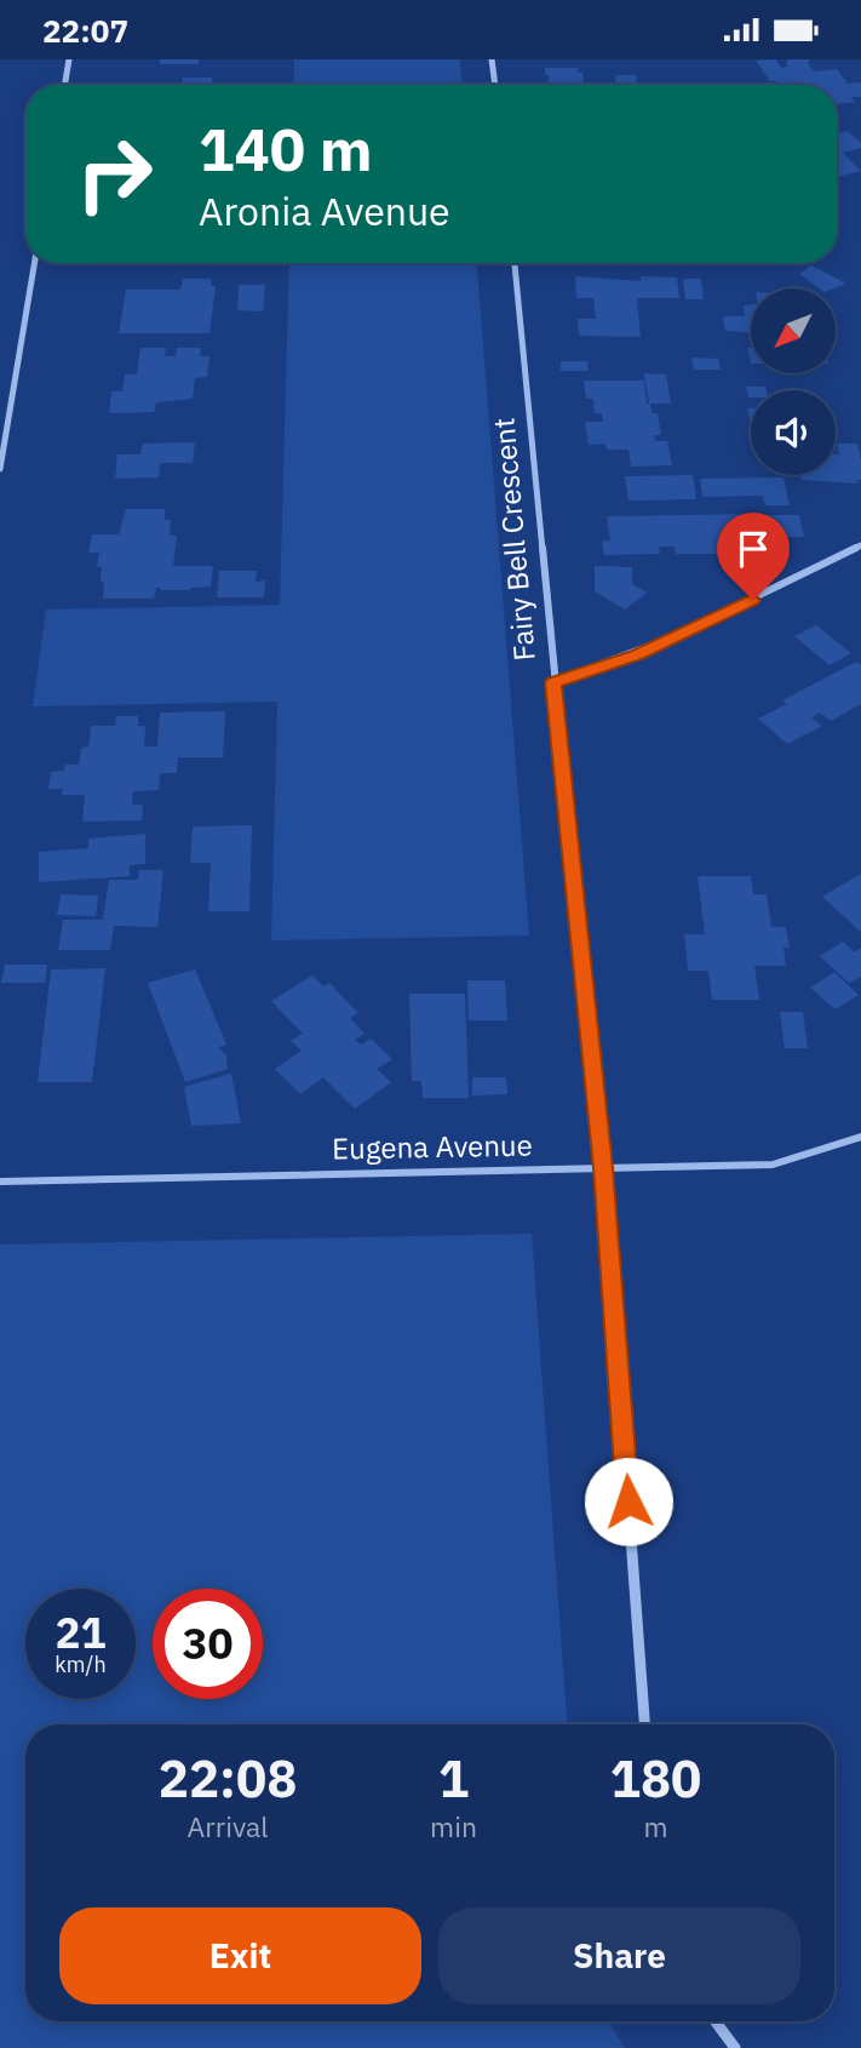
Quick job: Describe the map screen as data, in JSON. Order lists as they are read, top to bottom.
{
  "streets": {
    "street": ["Fairy Bell Crescent", "Eugena Avenue"]
  },
  "crossings": [
    ["Fairy Bell Crescent", "Eugena Avenue"]
  ],
  "north": "bottom left",
  "page": {
    "status": "22:07",
    "turn": ["140 m", "Aronia Avenue"],
    "speed": "21 km/h",
    "limit": "30",
    "eta": [
      "22:08",
      "Arrival",
      "1",
      "min",
      "180",
      "m"
    ],
    "buttons": ["Exit", "Share"]
  }
}
